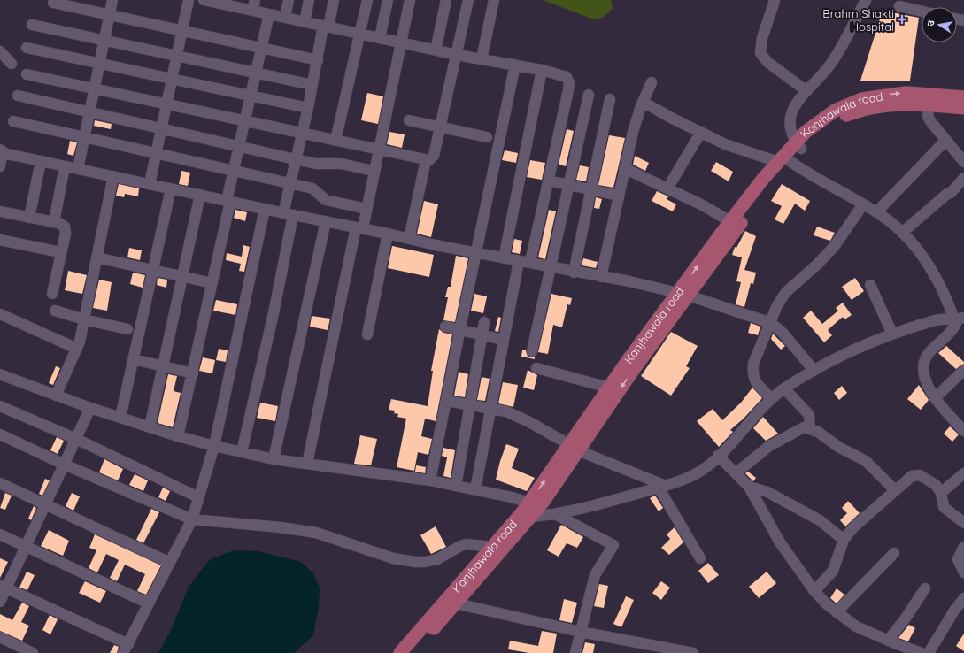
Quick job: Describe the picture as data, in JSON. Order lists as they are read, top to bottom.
{
  "streets": {
    "main road": ["Kanjhawala road"]
  },
  "places": {
    "health": ["Brahm Shakti Hospital"]
  },
  "north": "left"
}
